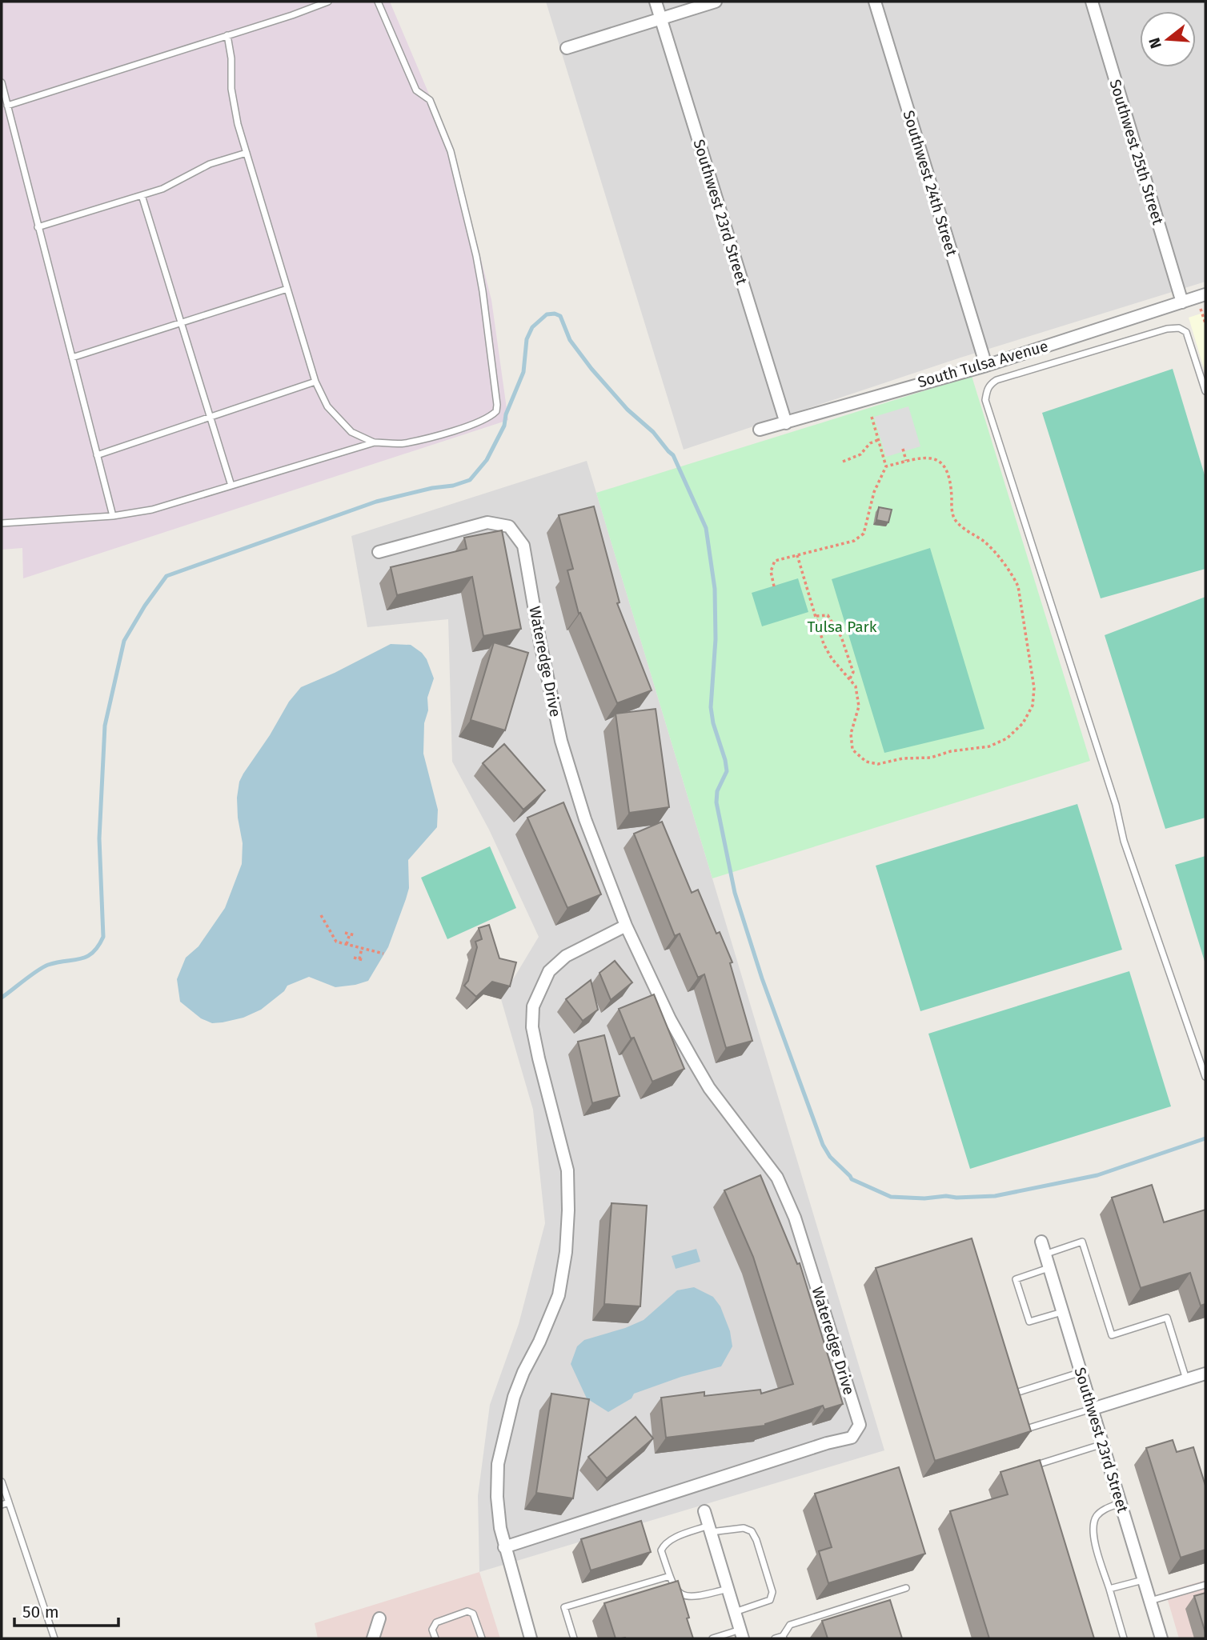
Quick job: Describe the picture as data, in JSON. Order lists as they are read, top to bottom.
{
  "streets": {
    "street": [
      "Southwest 25th Street",
      "Southwest 24th Street",
      "Southwest 23rd Street",
      "South Tulsa Avenue",
      "Wateredge Drive"
    ]
  },
  "crossings": [
    ["Southwest 25th Street", "South Tulsa Avenue"],
    ["Southwest 24th Street", "South Tulsa Avenue"],
    ["Southwest 23rd Street", "South Tulsa Avenue"]
  ],
  "parks": ["Tulsa Park"],
  "scale_bar": "50 m",
  "north": "left"
}
